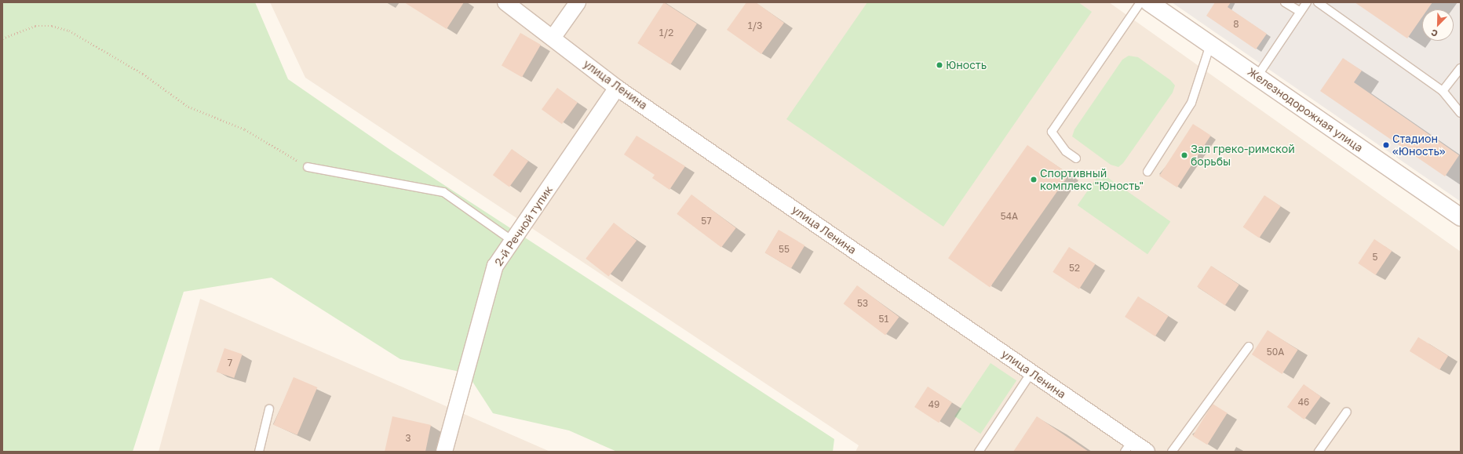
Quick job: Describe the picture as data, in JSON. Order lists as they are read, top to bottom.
{
  "streets": {
    "main road": ["Железнодорожная улица"],
    "street": ["улица Ленина", "2-й Речной тупик"]
  },
  "crossings": [
    ["улица Ленина", "2-й Речной тупик"]
  ],
  "places": [
    "Юность",
    "Стадион «Юность»",
    "Зал греко-римской борьбы",
    "Спортивный комплекс \"Юность\""
  ],
  "house_numbers": [
    "8",
    "1/3",
    "1/2",
    "54А",
    "57",
    "55",
    "5",
    "52",
    "53",
    "51",
    "50А",
    "7",
    "46",
    "49",
    "3"
  ],
  "north": "bottom left"
}
